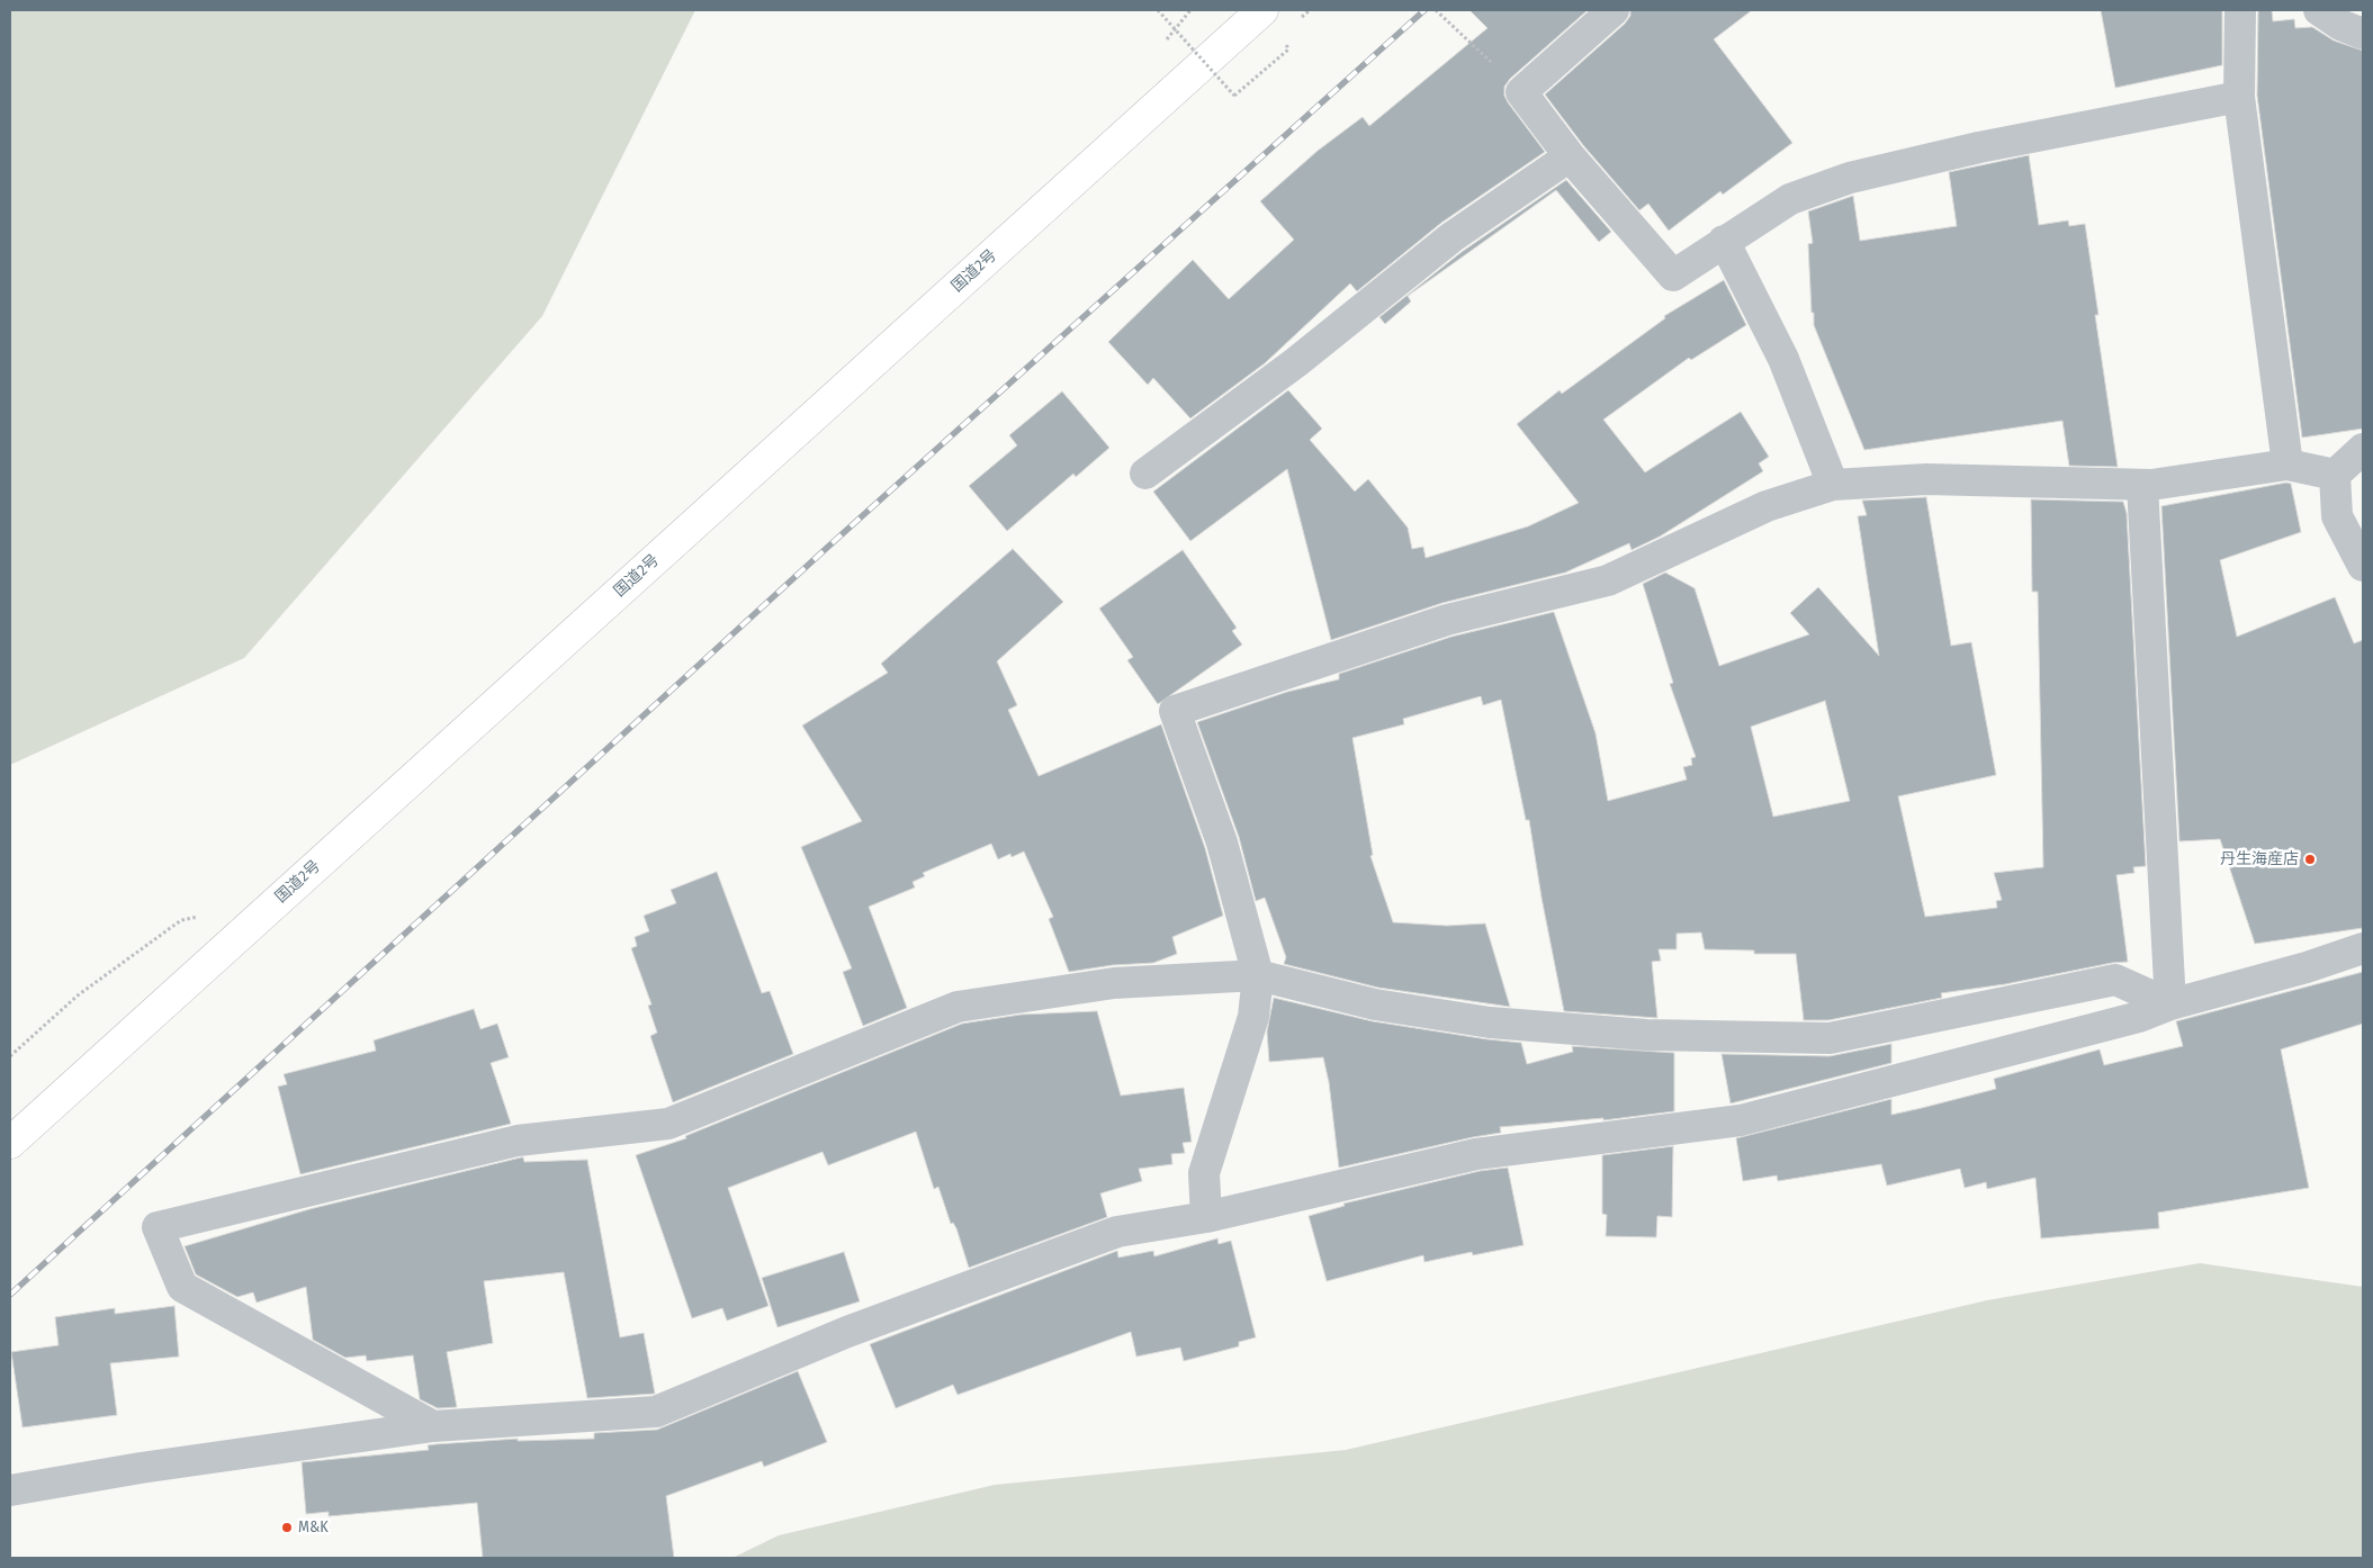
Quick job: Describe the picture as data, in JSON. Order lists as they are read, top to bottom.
{
  "streets": {
    "highway": ["国道2号"]
  },
  "places": ["丹生海産店", "M&K"]
}
